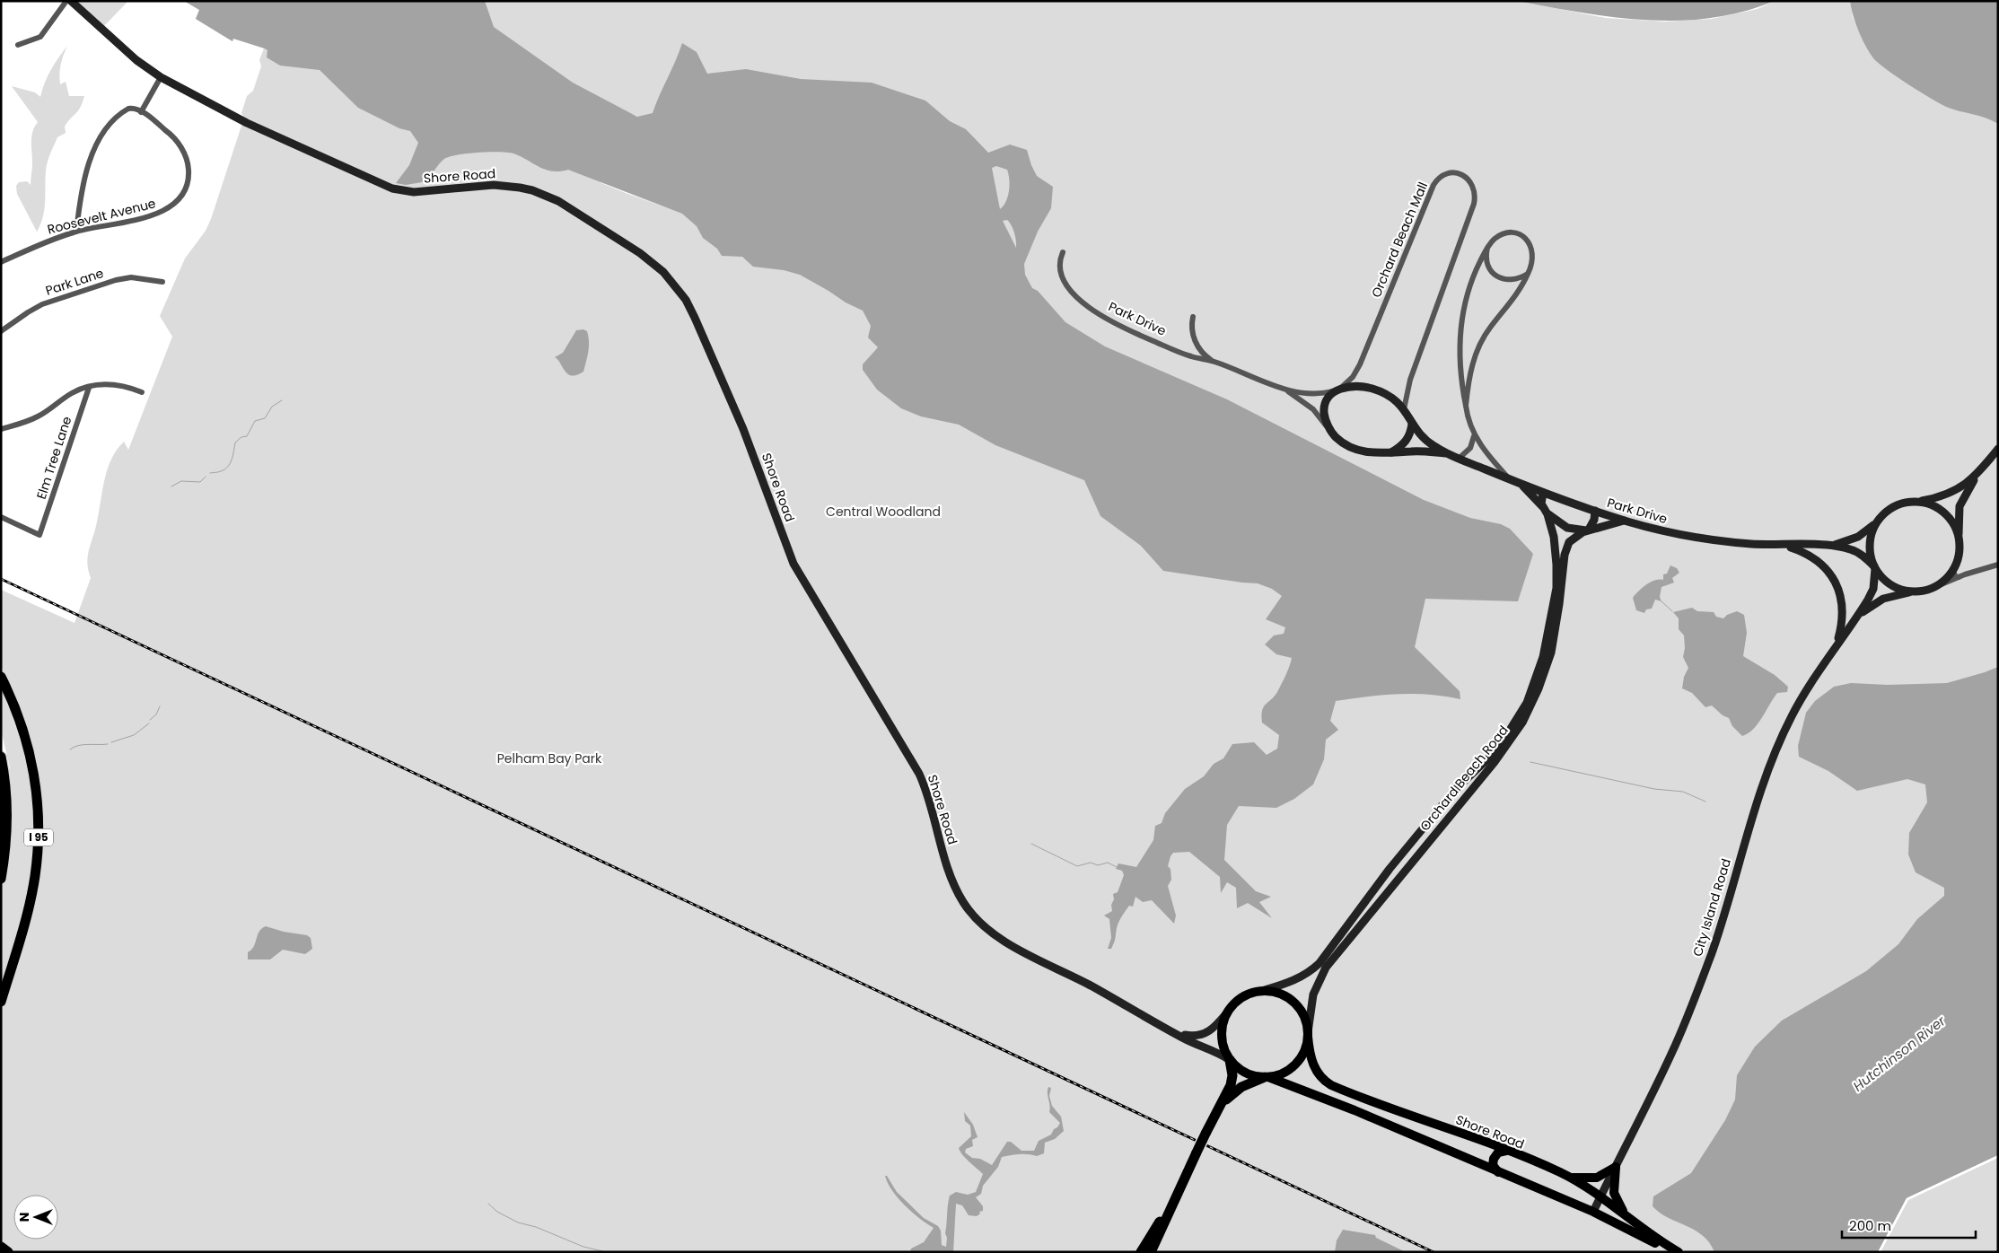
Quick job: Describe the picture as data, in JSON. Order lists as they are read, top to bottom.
{
  "streets": {
    "highway": ["I 95"],
    "main road": [
      "Shore Road",
      "Park Drive",
      "Orchard Beach Road",
      "City Island Road"
    ],
    "street": [
      "Roosevelt Avenue",
      "Orchard Beach Mall",
      "Park Lane",
      "Elm Tree Lane"
    ]
  },
  "crossings": [
    ["Shore Road", "Orchard Beach Road"],
    ["Shore Road", "City Island Road"],
    ["Orchard Beach Mall", "Park Drive"],
    ["Park Drive", "Orchard Beach Road"],
    ["Park Drive", "City Island Road"]
  ],
  "water": ["Hutchinson River"],
  "parks": ["Central Woodland", "Pelham Bay Park"],
  "scale_bar": "200 m",
  "north": "left"
}
